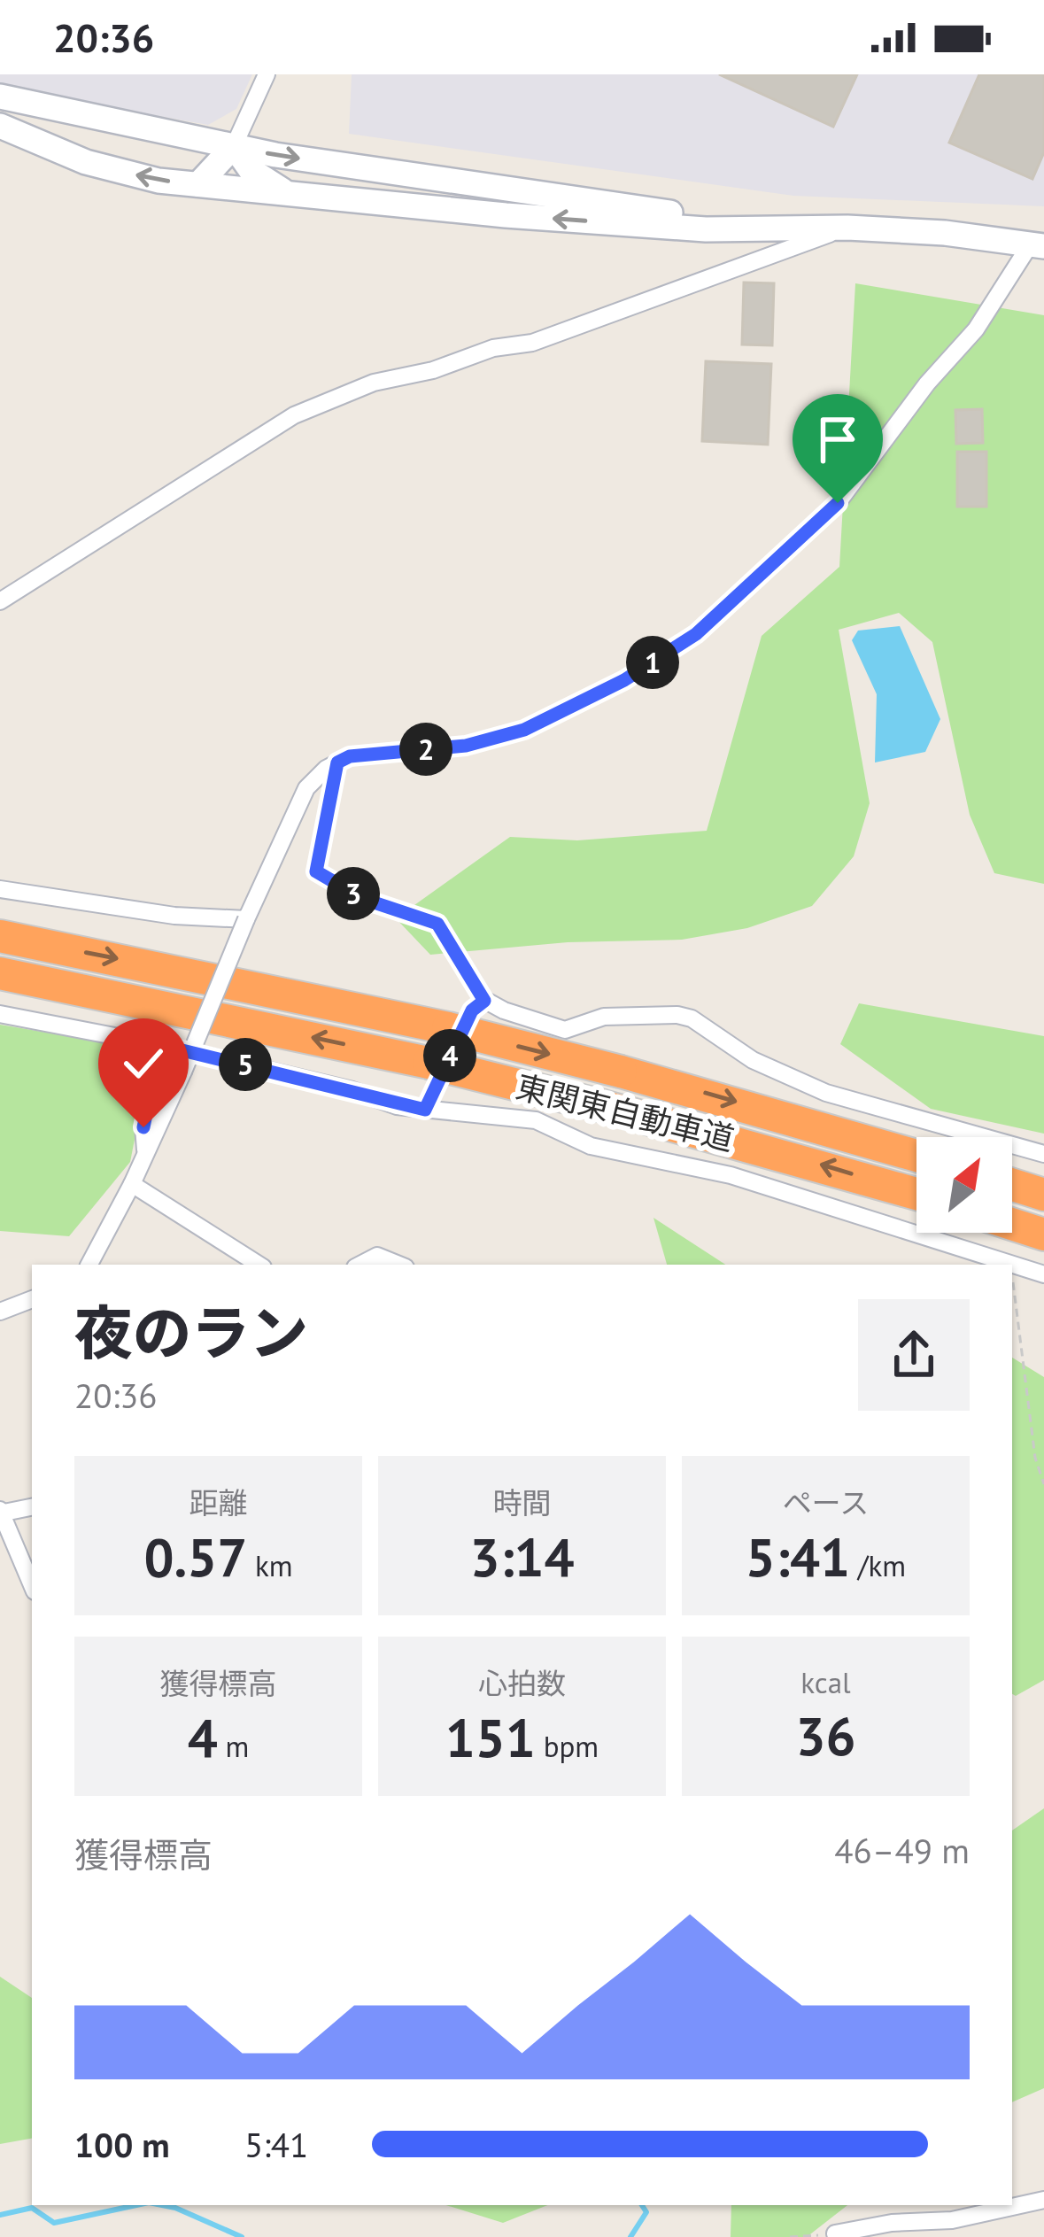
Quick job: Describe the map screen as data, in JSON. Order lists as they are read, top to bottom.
{
  "streets": {
    "highway": ["東関東自動車道"]
  },
  "north": "top right",
  "page": {
    "status": "20:36",
    "pins": [
      "1",
      "2",
      "3",
      "4",
      "5"
    ],
    "heading": ["夜のラン", "20:36"],
    "stats": [
      ["距離", "0.57 km"],
      ["時間", "3:14"],
      ["ペース", "5:41 /km"],
      ["獲得標高", "4 m"],
      ["心拍数", "151 bpm"],
      ["kcal", "36"]
    ],
    "chart": ["獲得標高", "46–49 m"],
    "list": [
      {
        "name": "100 m",
        "note": "5:41"
      }
    ]
  }
}
